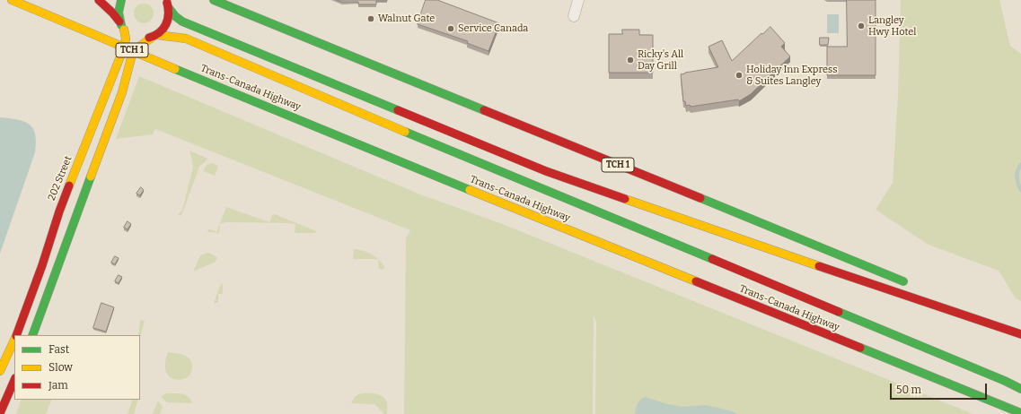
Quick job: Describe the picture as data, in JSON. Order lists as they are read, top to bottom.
{
  "streets": {
    "main road": ["TCH 1", "Trans-Canada Highway", "202 Street"]
  },
  "places": [
    "Walnut Gate",
    "Langley Hwy Hotel",
    "Service Canada",
    "Ricky's All Day Grill",
    "Holiday Inn Express & Suites Langley"
  ],
  "legend": ["Fast", "Slow", "Jam"],
  "scale_bar": "50 m"
}
